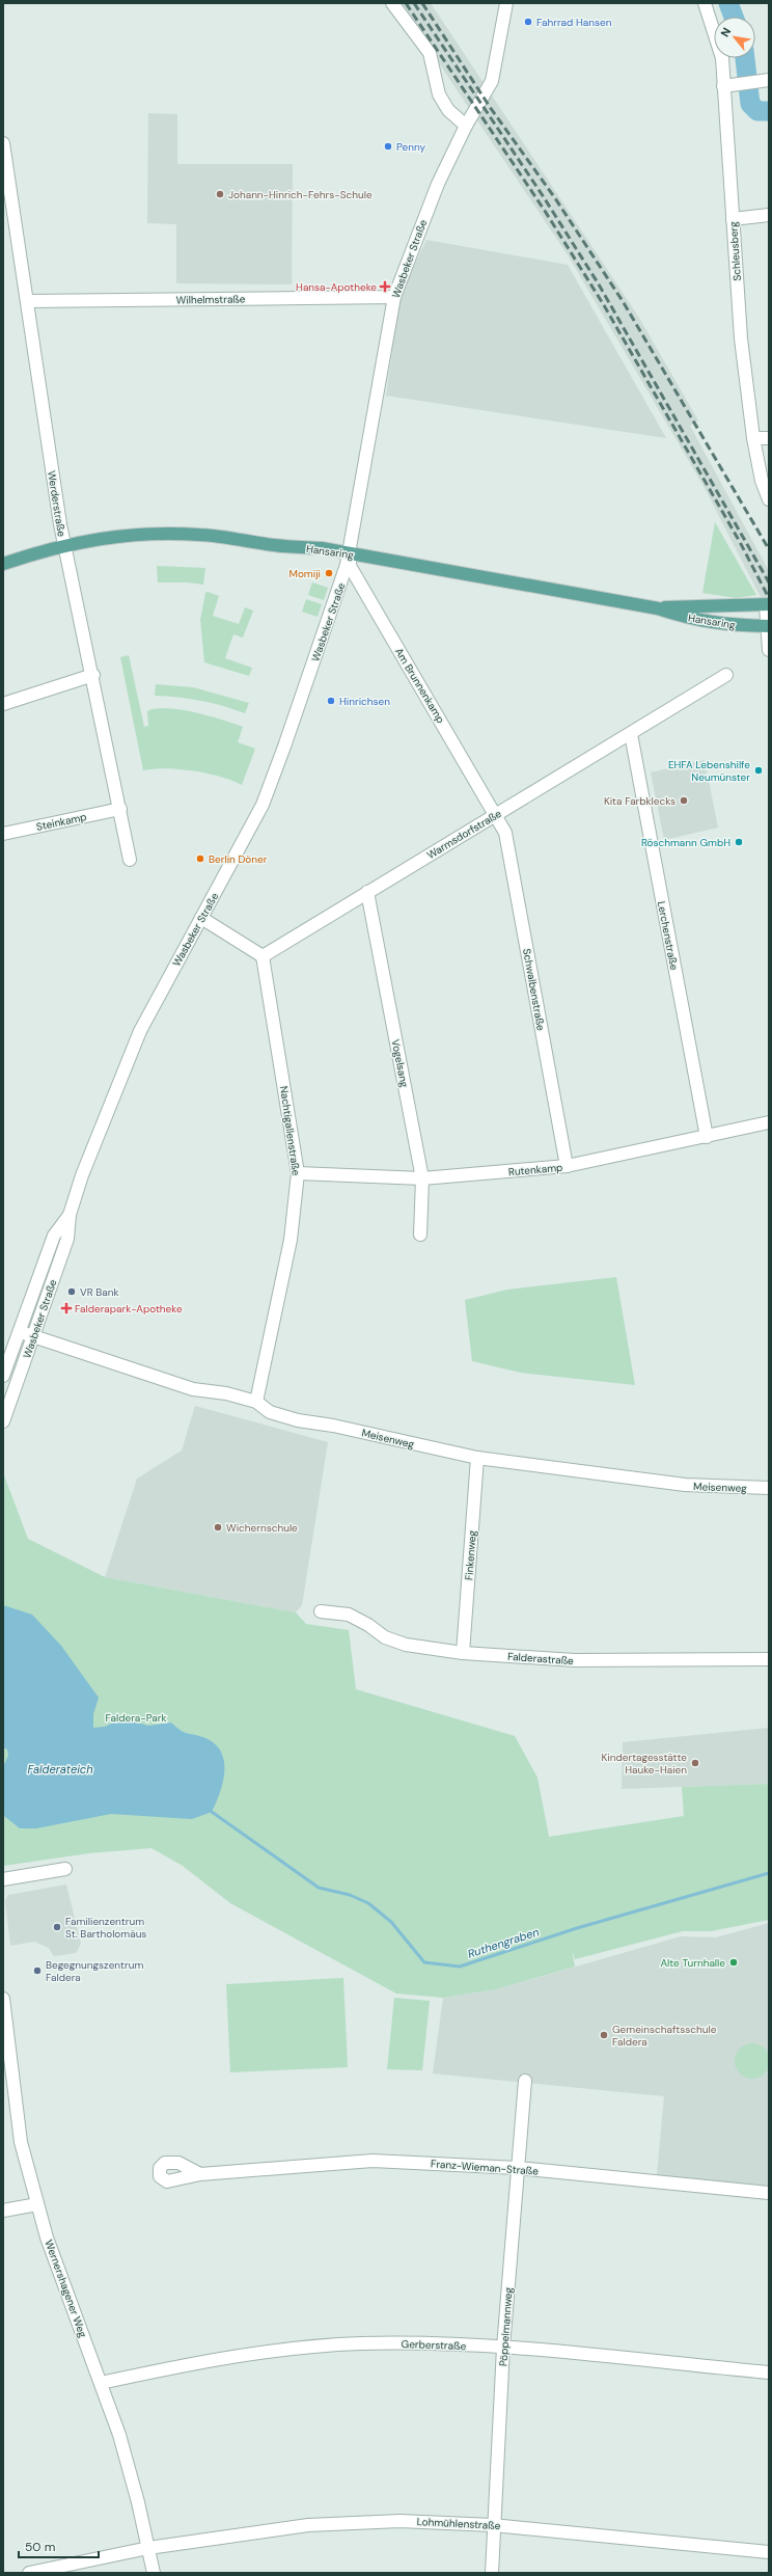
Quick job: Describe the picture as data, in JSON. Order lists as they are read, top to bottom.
{
  "streets": {
    "main road": ["Hansaring"],
    "street": [
      "Schleusberg",
      "Wasbeker Straße",
      "Wilhelmstraße",
      "Werderstraße",
      "Am Brunnenkamp",
      "Steinkamp",
      "Warmsdorfstraße",
      "Lerchenstraße",
      "Schwalbenstraße",
      "Vogelsang",
      "Nachtigallenstraße",
      "Rutenkamp",
      "Meisenweg",
      "Finkenweg",
      "Falderastraße",
      "Franz-Wieman-Straße",
      "Wernershagener Weg",
      "Pöppelmannweg",
      "Gerberstraße",
      "Lohmühlenstraße"
    ]
  },
  "crossings": [
    ["Wasbeker Straße", "Wilhelmstraße"],
    ["Wasbeker Straße", "Hansaring"],
    ["Wasbeker Straße", "Am Brunnenkamp"],
    ["Wasbeker Straße", "Meisenweg"],
    ["Wilhelmstraße", "Werderstraße"],
    ["Werderstraße", "Hansaring"],
    ["Werderstraße", "Steinkamp"],
    ["Hansaring", "Am Brunnenkamp"],
    ["Am Brunnenkamp", "Warmsdorfstraße"],
    ["Am Brunnenkamp", "Schwalbenstraße"],
    ["Warmsdorfstraße", "Lerchenstraße"],
    ["Warmsdorfstraße", "Schwalbenstraße"],
    ["Warmsdorfstraße", "Vogelsang"],
    ["Warmsdorfstraße", "Nachtigallenstraße"],
    ["Lerchenstraße", "Rutenkamp"],
    ["Schwalbenstraße", "Rutenkamp"],
    ["Vogelsang", "Rutenkamp"],
    ["Nachtigallenstraße", "Rutenkamp"],
    ["Nachtigallenstraße", "Meisenweg"],
    ["Meisenweg", "Finkenweg"],
    ["Finkenweg", "Falderastraße"],
    ["Franz-Wieman-Straße", "Pöppelmannweg"],
    ["Wernershagener Weg", "Gerberstraße"],
    ["Wernershagener Weg", "Lohmühlenstraße"],
    ["Pöppelmannweg", "Gerberstraße"],
    ["Pöppelmannweg", "Lohmühlenstraße"]
  ],
  "water": ["Falderateich", "Ruthengraben"],
  "parks": ["Faldera-Park"],
  "places": {
    "other": [
      "Fahrrad Hansen",
      "Penny",
      "Johann-Hinrich-Fehrs-Schule",
      "Momiji",
      "Hinrichsen",
      "EHFA Lebenshilfe Neumünster",
      "Kita Farbklecks",
      "Röschmann GmbH",
      "Berlin Döner",
      "VR Bank",
      "Wichernschule",
      "Kindertagesstätte Hauke-Haien",
      "Familienzentrum St. Bartholomäus",
      "Alte Turnhalle",
      "Begegnungszentrum Faldera",
      "Gemeinschaftsschule Faldera"
    ],
    "health": ["Hansa-Apotheke", "Falderapark-Apotheke"]
  },
  "scale_bar": "50 m",
  "north": "top left"
}
